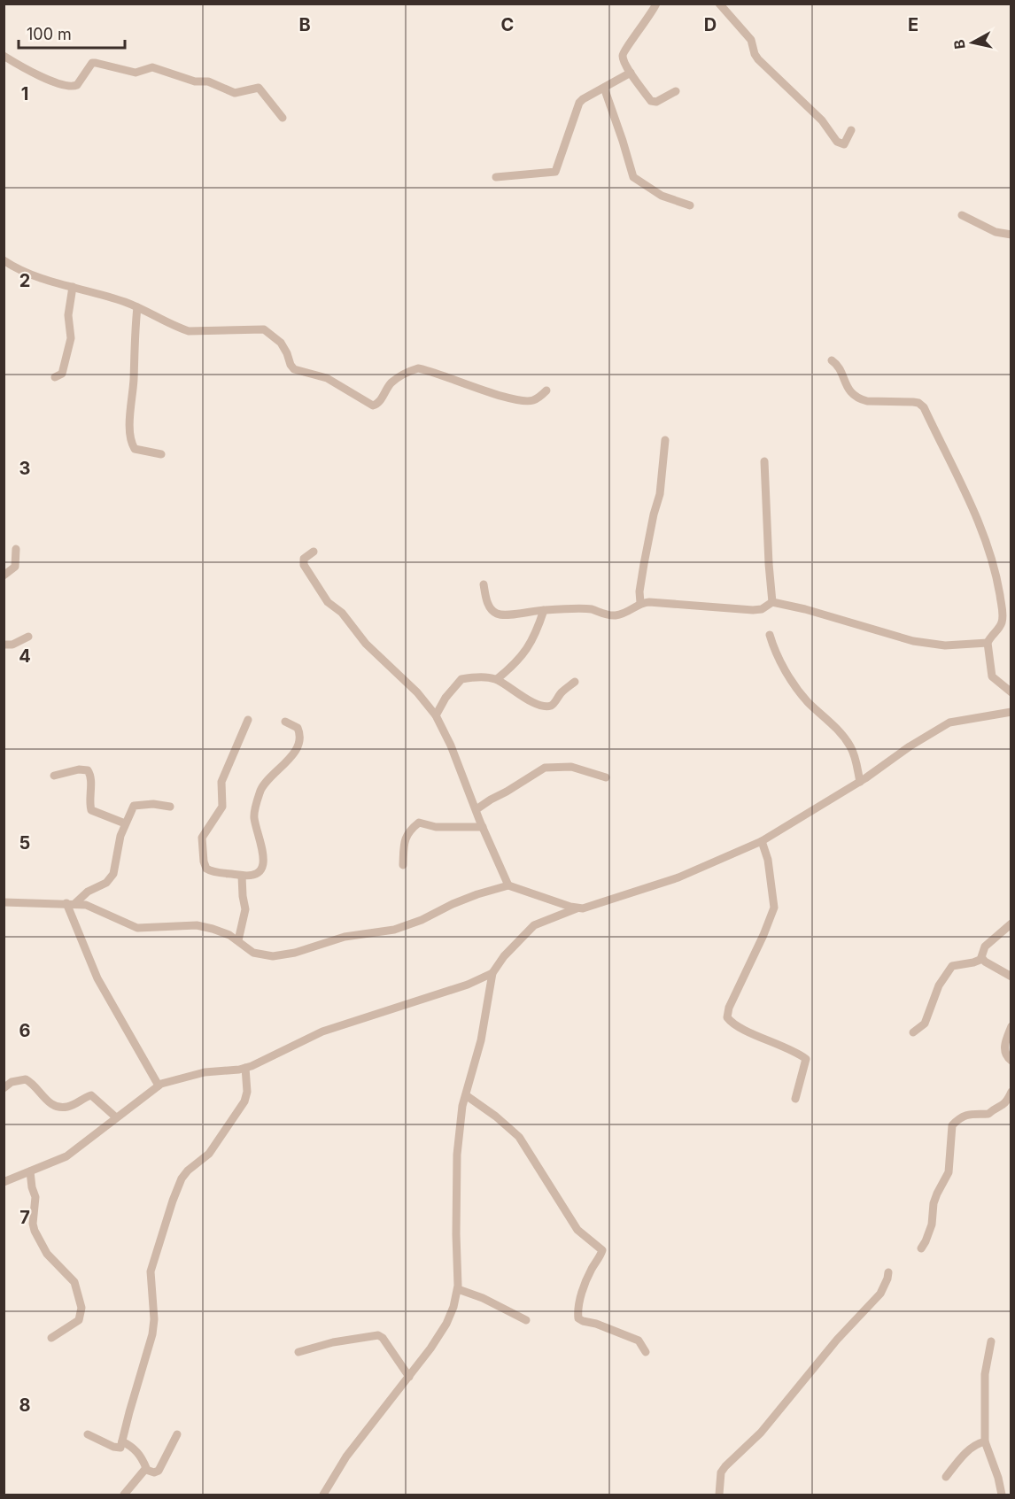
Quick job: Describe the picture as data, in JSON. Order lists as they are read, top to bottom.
{
  "scale_bar": "100 m",
  "north": "left",
  "grid": {
    "columns": [
      "B",
      "C",
      "D",
      "E"
    ],
    "rows": [
      "1",
      "2",
      "3",
      "4",
      "5",
      "6",
      "7",
      "8"
    ]
  }
}
